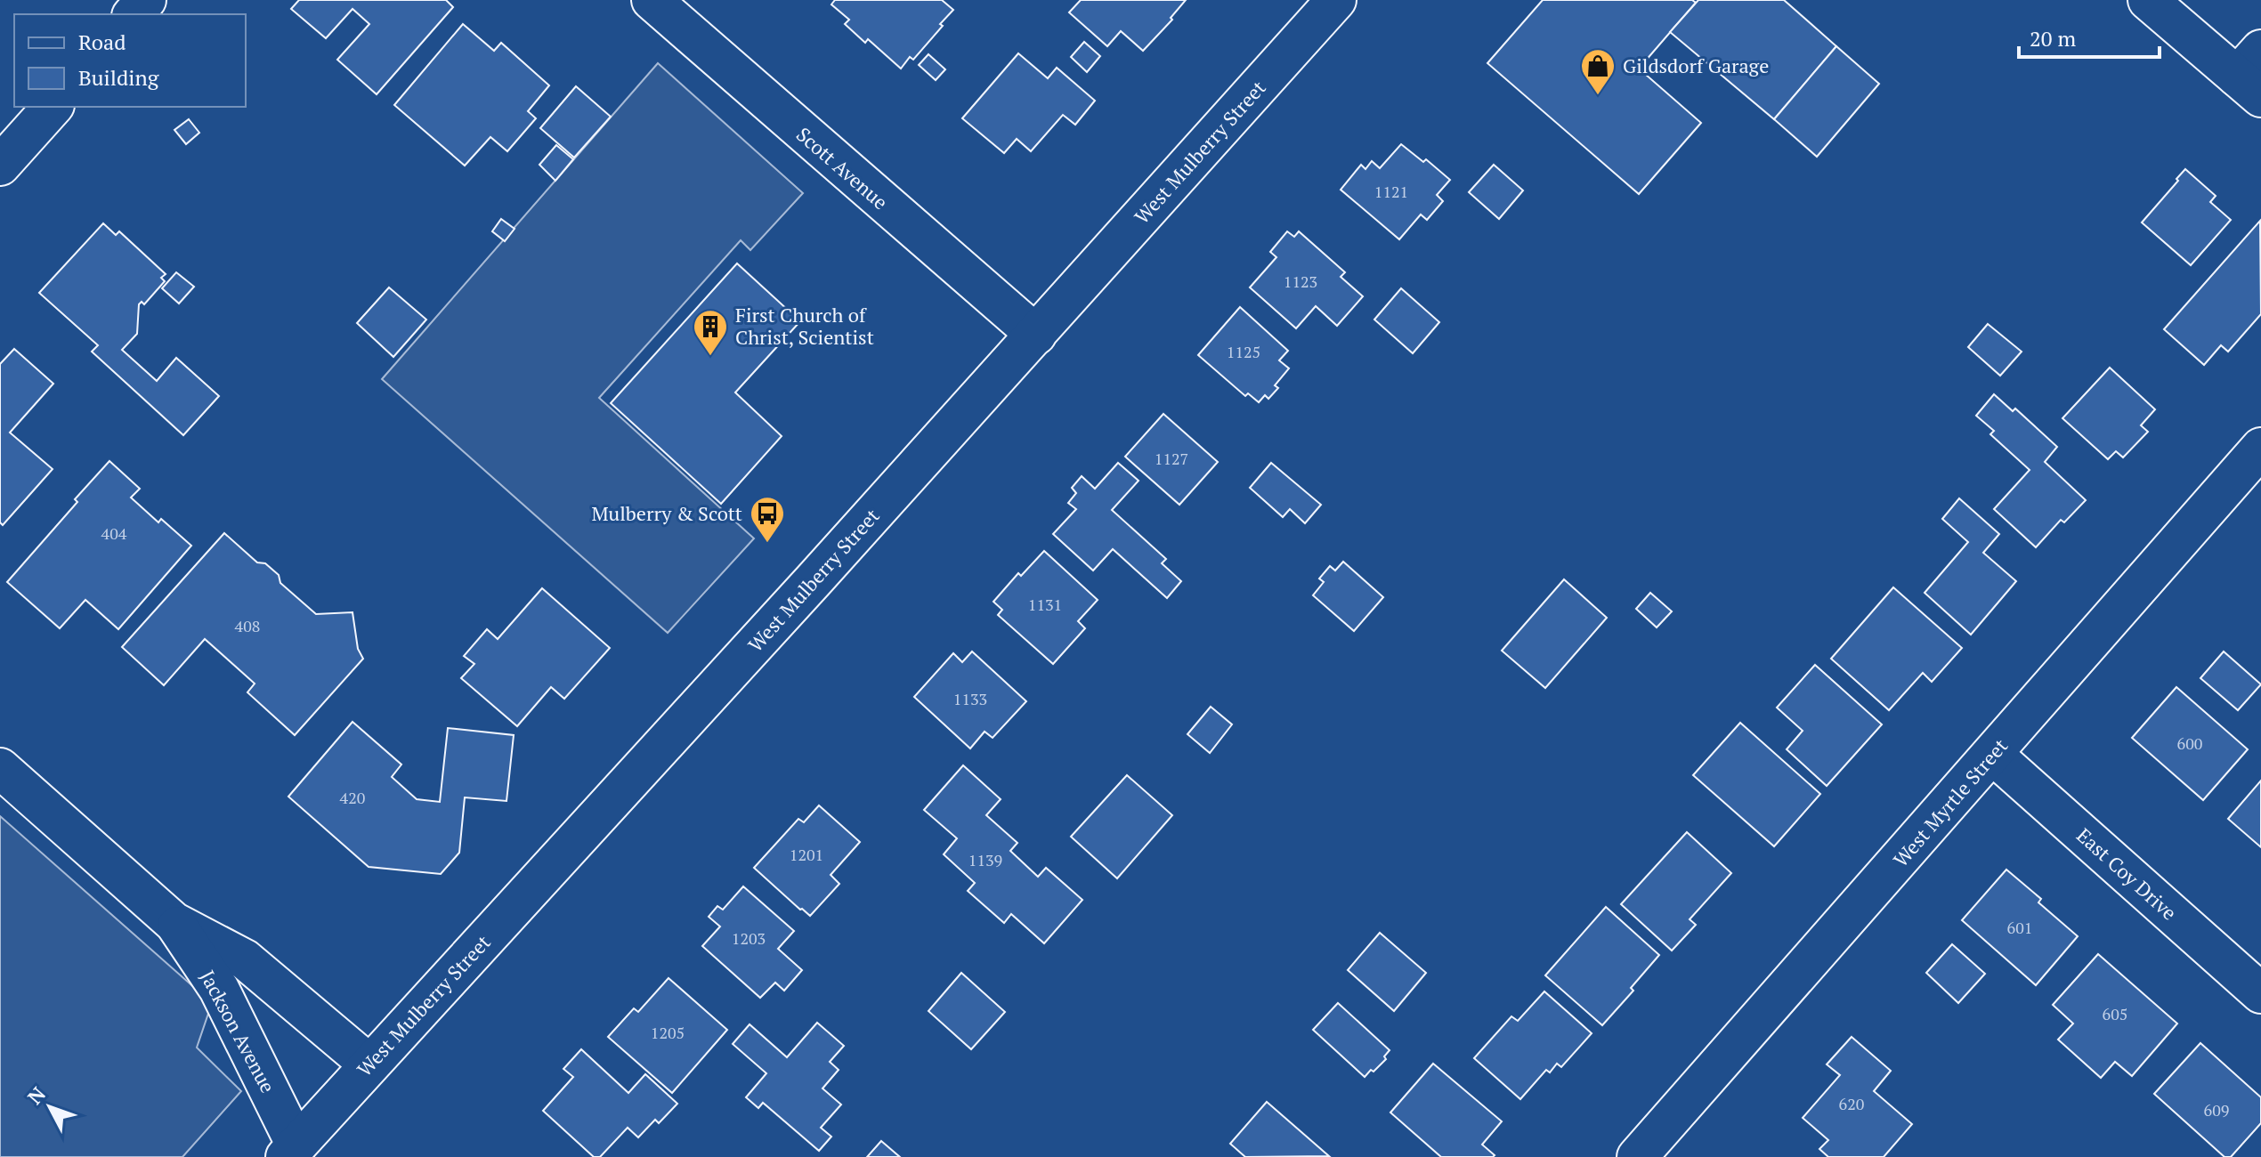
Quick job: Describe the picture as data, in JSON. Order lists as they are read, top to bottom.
{
  "streets": {
    "street": [
      "West Mulberry Street",
      "Scott Avenue",
      "West Myrtle Street",
      "East Coy Drive",
      "Jackson Avenue"
    ]
  },
  "crossings": [
    ["West Mulberry Street", "Scott Avenue"],
    ["West Mulberry Street", "Jackson Avenue"],
    ["West Myrtle Street", "East Coy Drive"]
  ],
  "places": {
    "shop": ["Gildsdorf Garage"],
    "building": ["First Church of Christ, Scientist"],
    "bus stop": ["Mulberry & Scott"]
  },
  "house_numbers": [
    "1121",
    "1123",
    "1125",
    "1127",
    "404",
    "1131",
    "408",
    "1133",
    "600",
    "420",
    "1201",
    "1139",
    "601",
    "1203",
    "605",
    "1205",
    "620",
    "609"
  ],
  "legend": ["Road", "Building"],
  "scale_bar": "20 m",
  "north": "top left"
}
